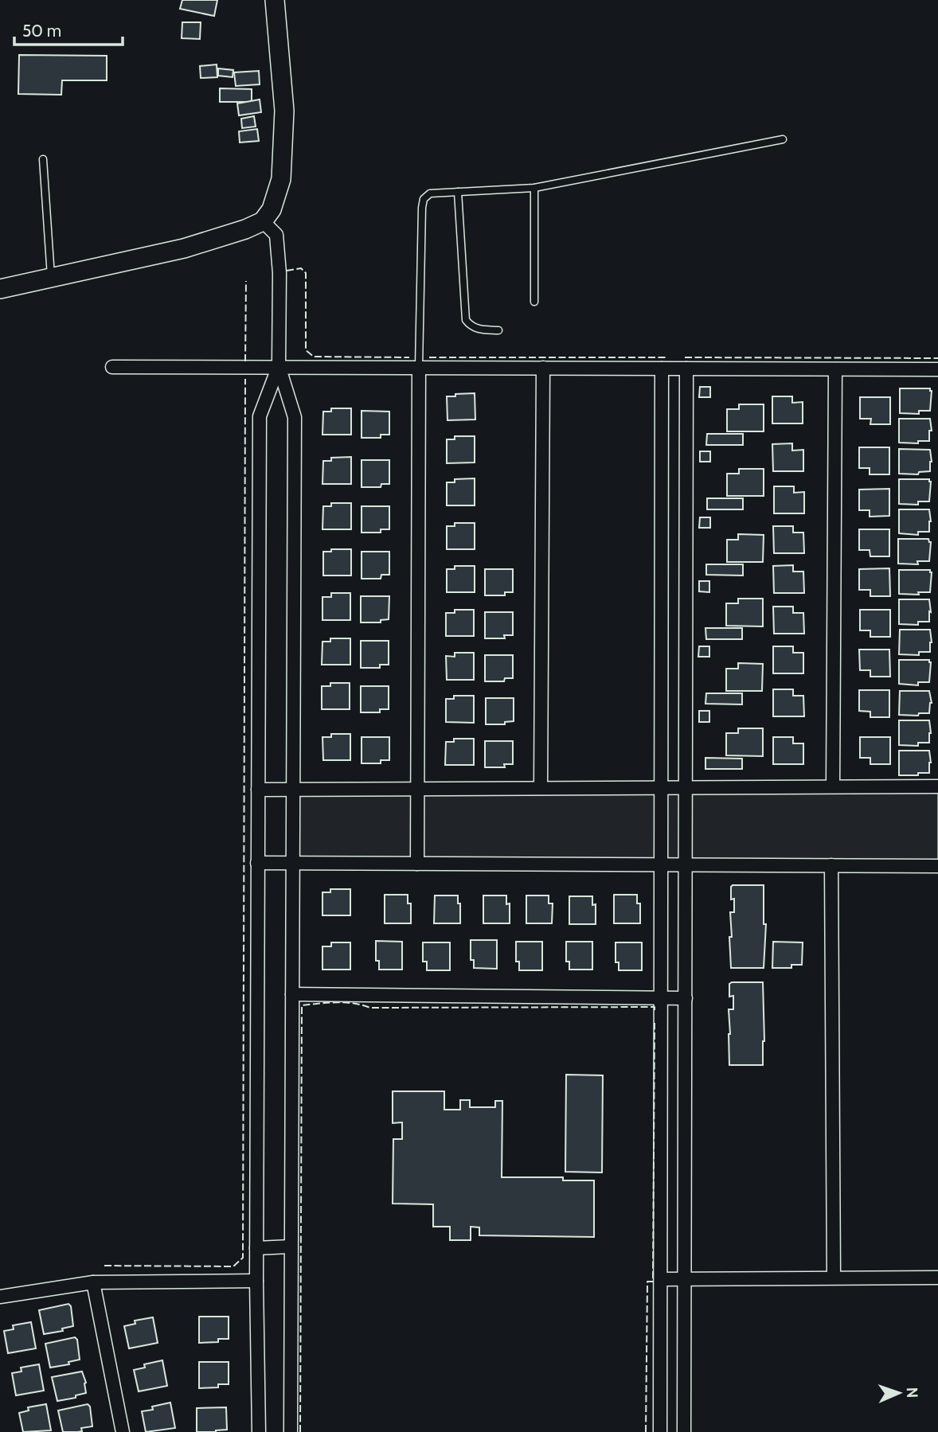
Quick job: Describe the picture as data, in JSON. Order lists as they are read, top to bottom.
{
  "scale_bar": "50 m",
  "north": "right"
}
